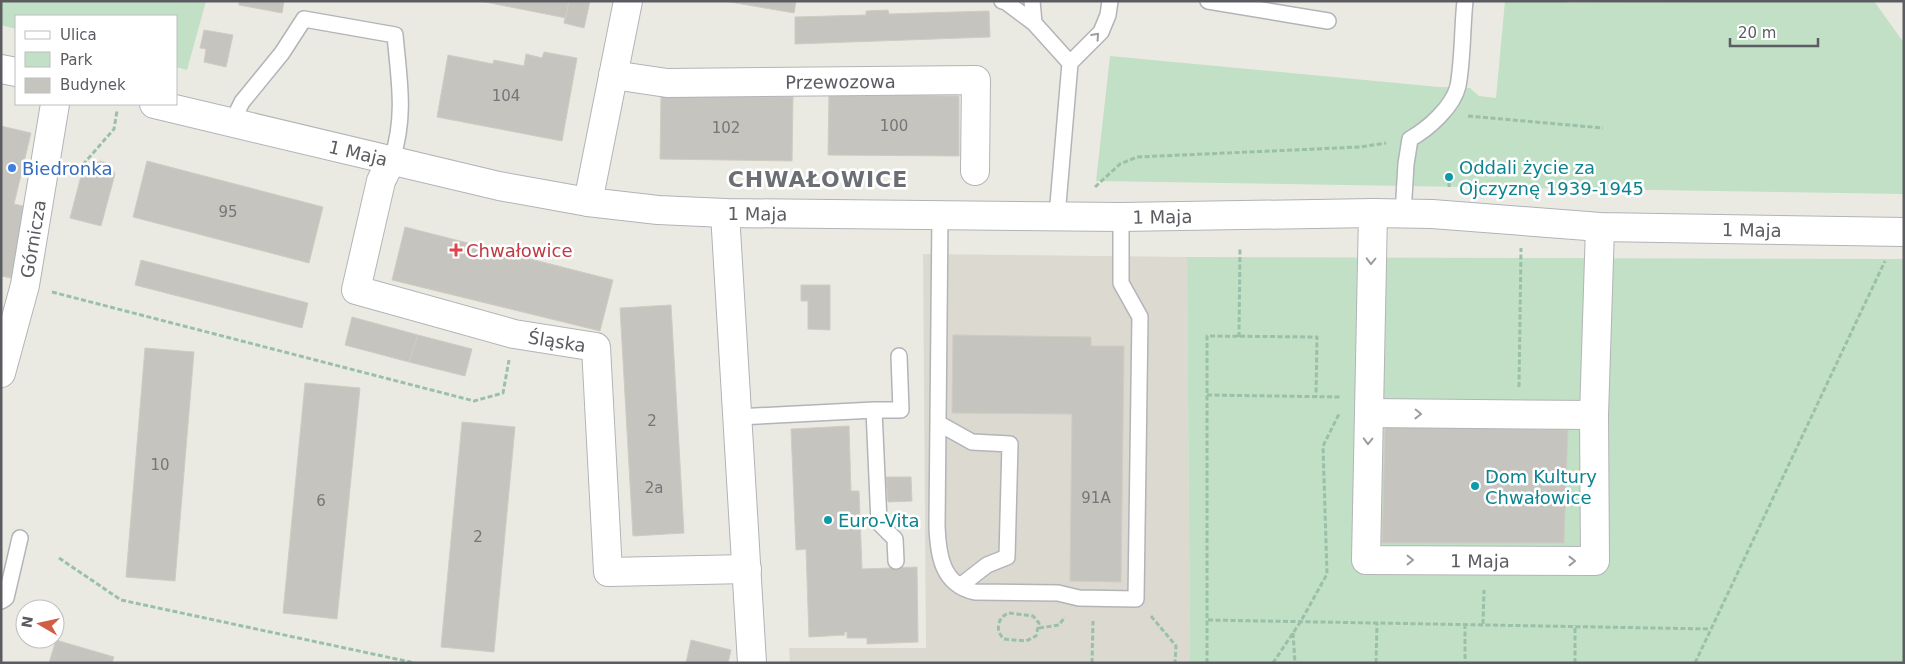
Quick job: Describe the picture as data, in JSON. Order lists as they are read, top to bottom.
{
  "streets": {
    "street": [
      "Przewozowa",
      "1 Maja",
      "Górnicza",
      "Śląska"
    ]
  },
  "crossings": [
    ["1 Maja", "Śląska"]
  ],
  "districts": ["CHWAŁOWICE"],
  "places": {
    "other": [
      "Biedronka",
      "Oddali życie za Ojczyznę 1939-1945",
      "Dom Kultury Chwałowice",
      "Euro-Vita"
    ],
    "health": ["Chwałowice"]
  },
  "house_numbers": [
    "104",
    "100",
    "102",
    "95",
    "2",
    "10",
    "2a",
    "91A",
    "6",
    "2"
  ],
  "legend": ["Ulica", "Park", "Budynek"],
  "scale_bar": "20 m",
  "north": "left"
}
